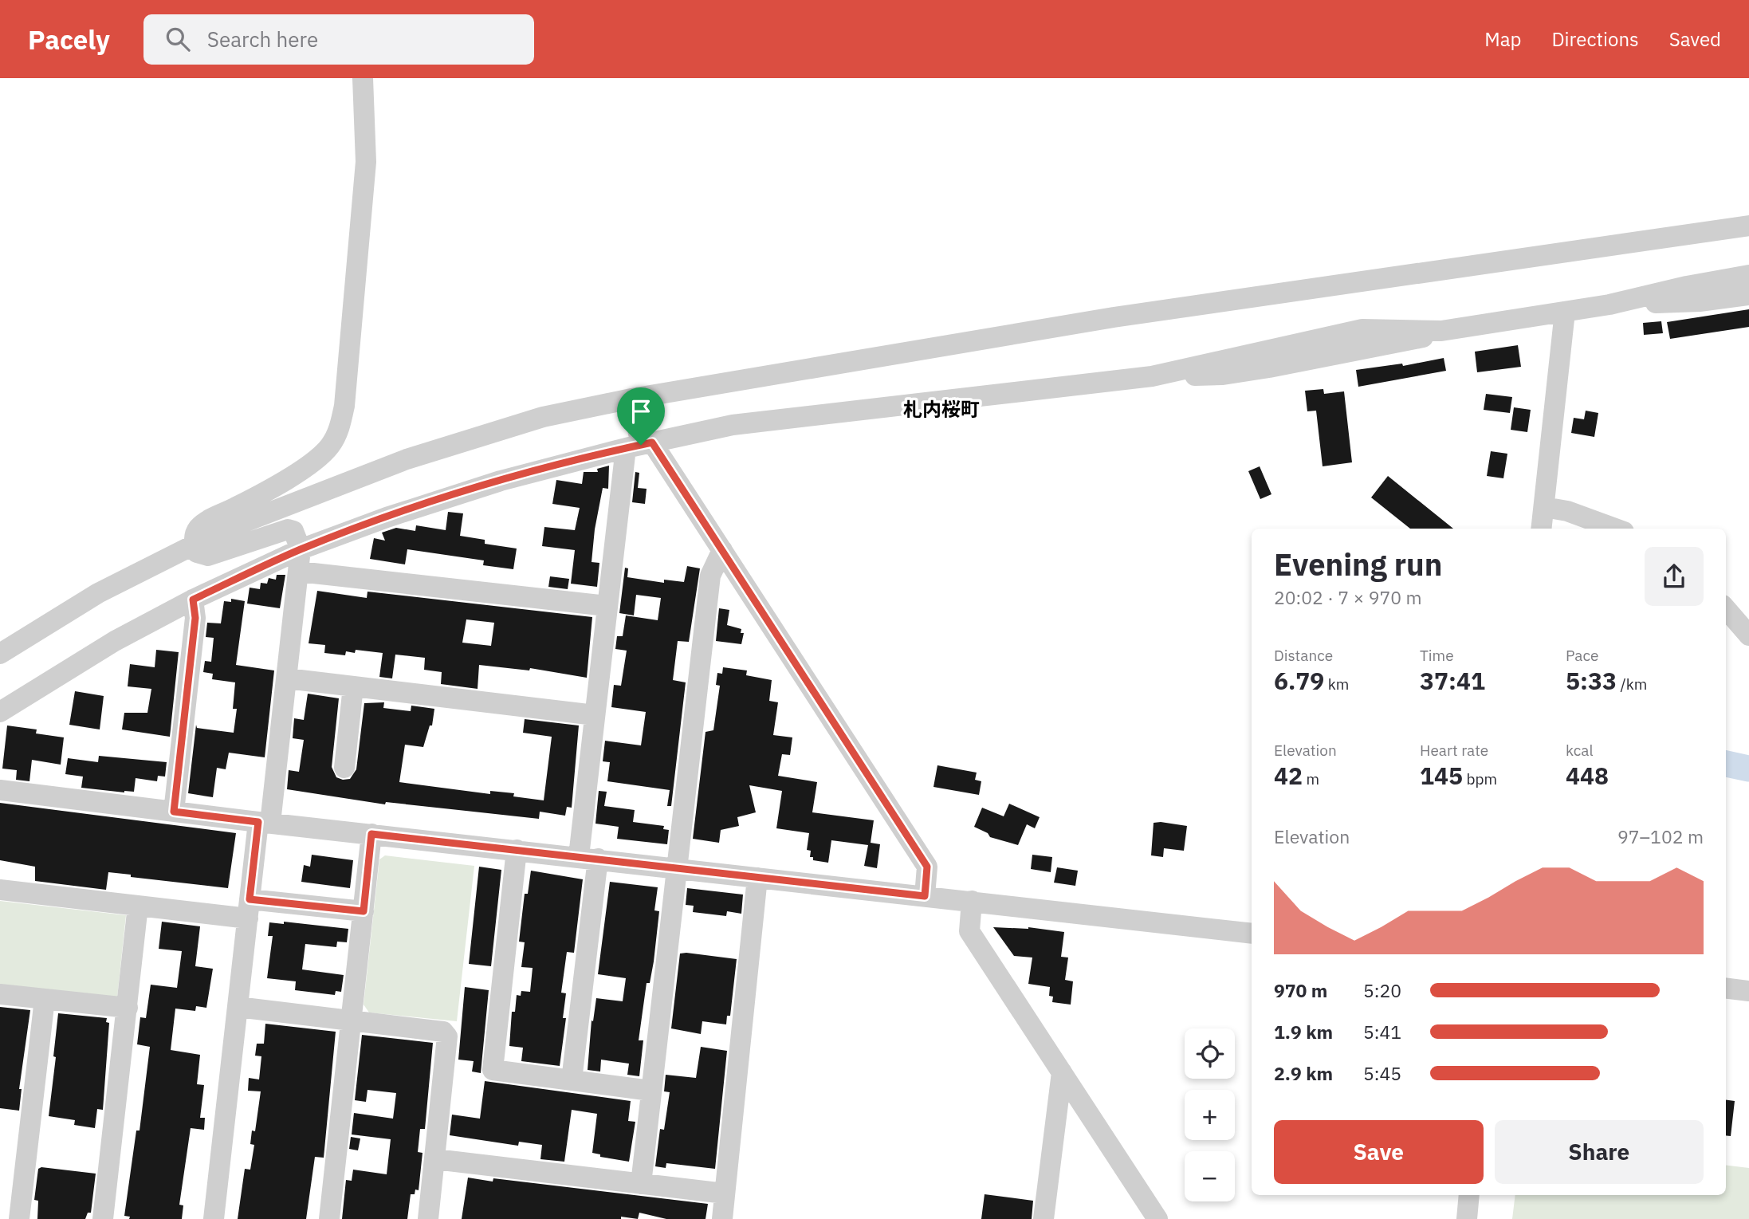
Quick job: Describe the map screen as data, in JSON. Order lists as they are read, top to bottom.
{
  "districts": ["札内桜町"],
  "page": {
    "header": "Pacely",
    "search": "Search here",
    "nav": ["Map", "Directions", "Saved"],
    "heading": ["Evening run", "20:02 · 7 × 970 m"],
    "stats": [
      ["Distance", "6.79 km"],
      ["Time", "37:41"],
      ["Pace", "5:33 /km"],
      ["Elevation", "42 m"],
      ["Heart rate", "145 bpm"],
      ["kcal", "448"]
    ],
    "chart": ["Elevation", "97–102 m"],
    "list": [
      {
        "name": "970 m",
        "note": "5:20"
      },
      {
        "name": "1.9 km",
        "note": "5:41"
      },
      {
        "name": "2.9 km",
        "note": "5:45"
      }
    ],
    "map_buttons": ["+", "−"],
    "buttons": ["Save", "Share"]
  }
}
